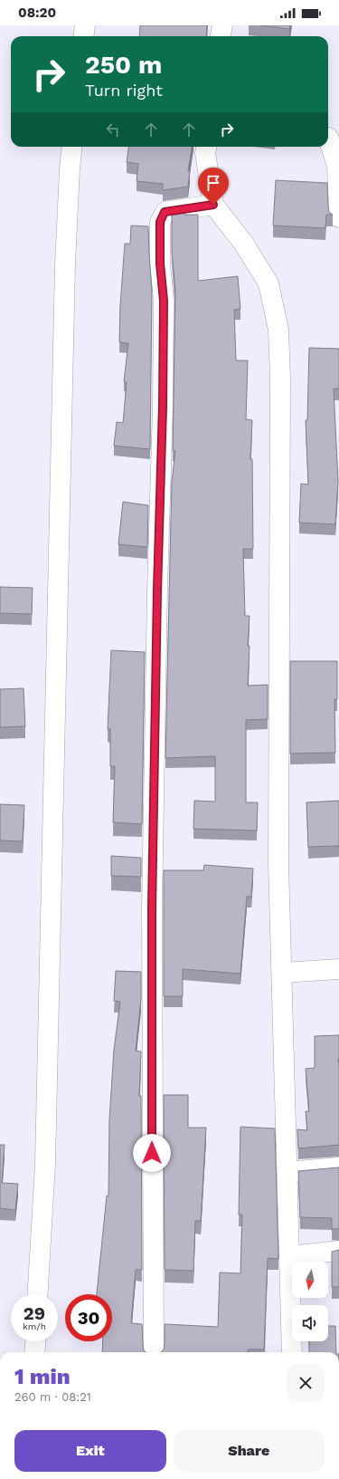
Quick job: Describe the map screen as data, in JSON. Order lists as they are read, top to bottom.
{
  "north": "bottom",
  "page": {
    "status": "08:20",
    "turn": ["250 m", "Turn right"],
    "speed": "29 km/h",
    "limit": "30",
    "heading": ["1 min", "260 m · 08:21"],
    "buttons": ["Exit", "Share"]
  }
}
